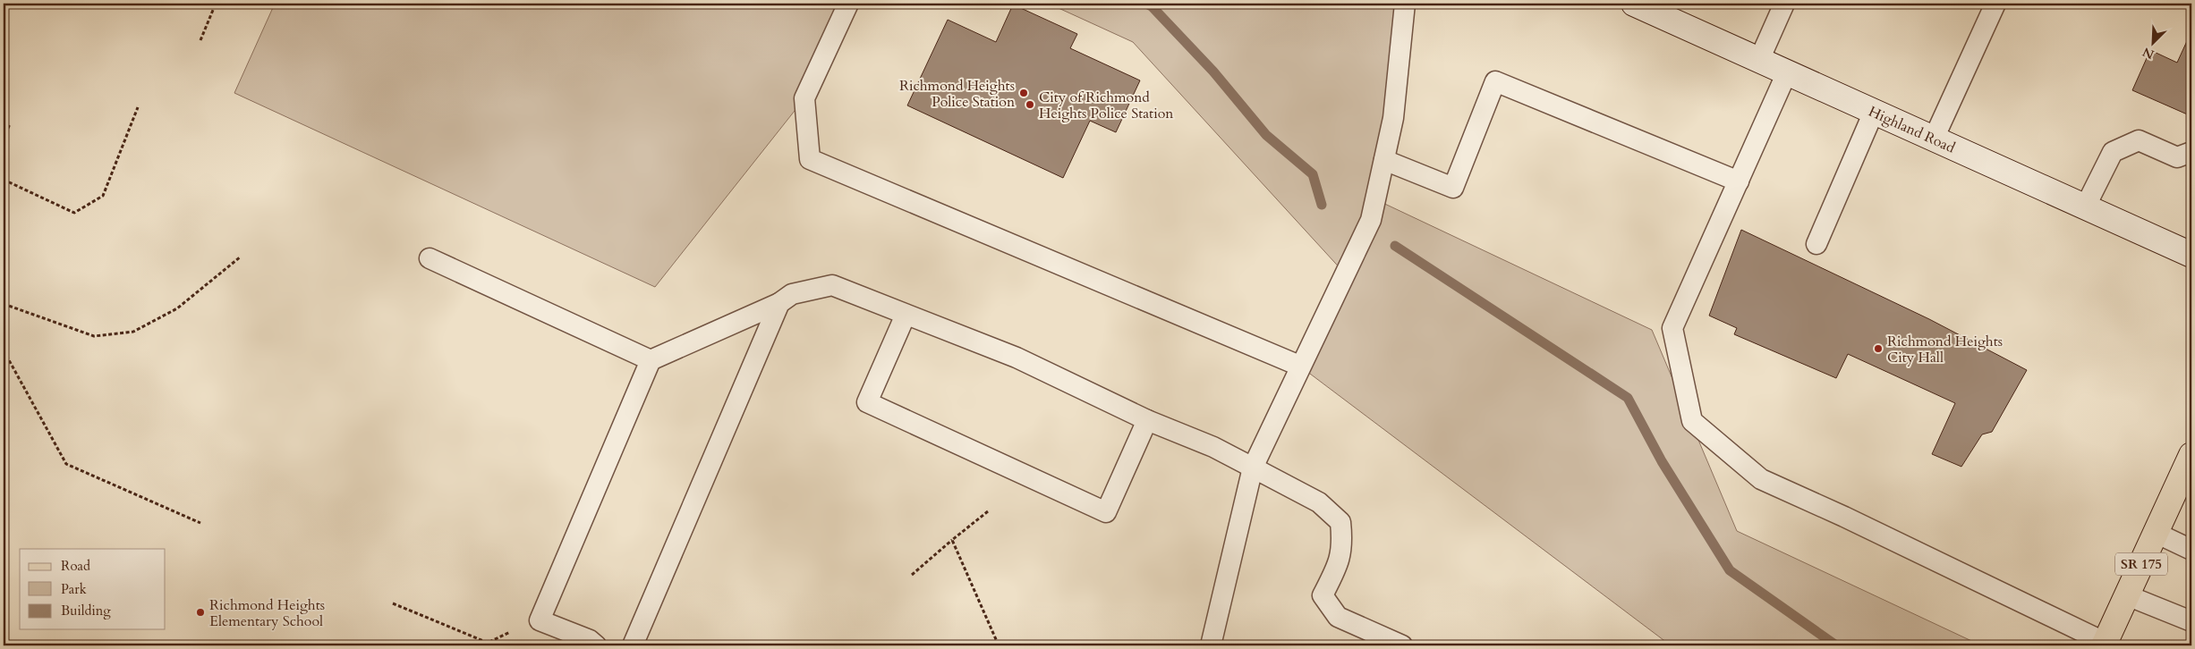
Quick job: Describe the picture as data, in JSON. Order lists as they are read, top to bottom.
{
  "streets": {
    "main road": ["SR 175"],
    "street": ["Highland Road"]
  },
  "places": [
    "Richmond Heights Police Station",
    "City of Richmond Heights Police Station",
    "Richmond Heights City Hall",
    "Richmond Heights Elementary School"
  ],
  "legend": ["Road", "Park", "Building"],
  "north": "bottom left"
}
